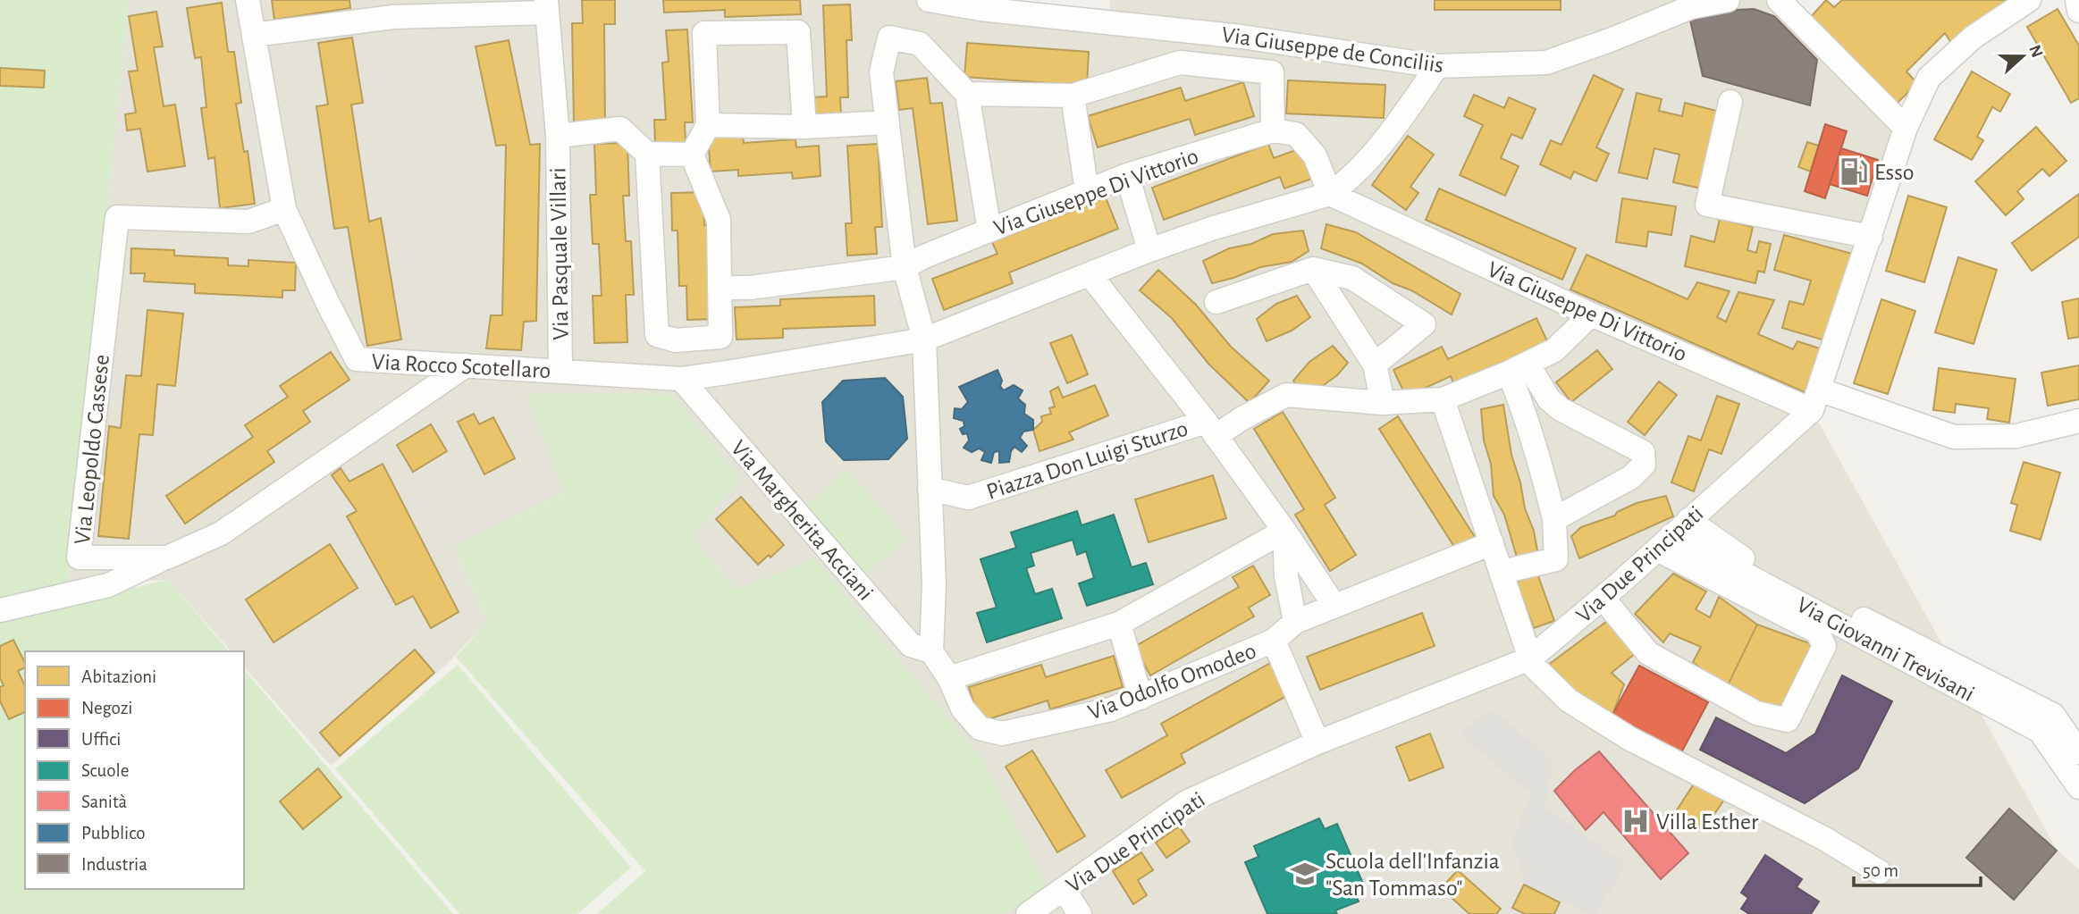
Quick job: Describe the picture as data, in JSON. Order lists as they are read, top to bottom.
{
  "streets": {
    "street": [
      "Via Giuseppe de Conciliis",
      "Via Giuseppe Di Vittorio",
      "Via Pasquale Villari",
      "Via Rocco Scotellaro",
      "Via Leopoldo Cassese",
      "Piazza Don Luigi Sturzo",
      "Via Margherita Acciani",
      "Via Due Principati",
      "Via Giovanni Trevisani",
      "Via Odolfo Omodeo"
    ]
  },
  "crossings": [
    ["Via Giuseppe Di Vittorio", "Piazza Don Luigi Sturzo"],
    ["Via Giuseppe Di Vittorio", "Via Due Principati"],
    ["Via Pasquale Villari", "Via Rocco Scotellaro"],
    ["Via Rocco Scotellaro", "Via Leopoldo Cassese"],
    ["Via Rocco Scotellaro", "Via Margherita Acciani"],
    ["Via Due Principati", "Via Giovanni Trevisani"],
    ["Via Due Principati", "Via Odolfo Omodeo"]
  ],
  "places": {
    "fuel station": ["Esso"],
    "hospital": ["Villa Esther"],
    "school or university": ["Scuola dell'Infanzia \"San Tommaso\""]
  },
  "legend": [
    "Abitazioni",
    "Negozi",
    "Uffici",
    "Scuole",
    "Sanità",
    "Pubblico",
    "Industria"
  ],
  "scale_bar": "50 m",
  "north": "right"
}
